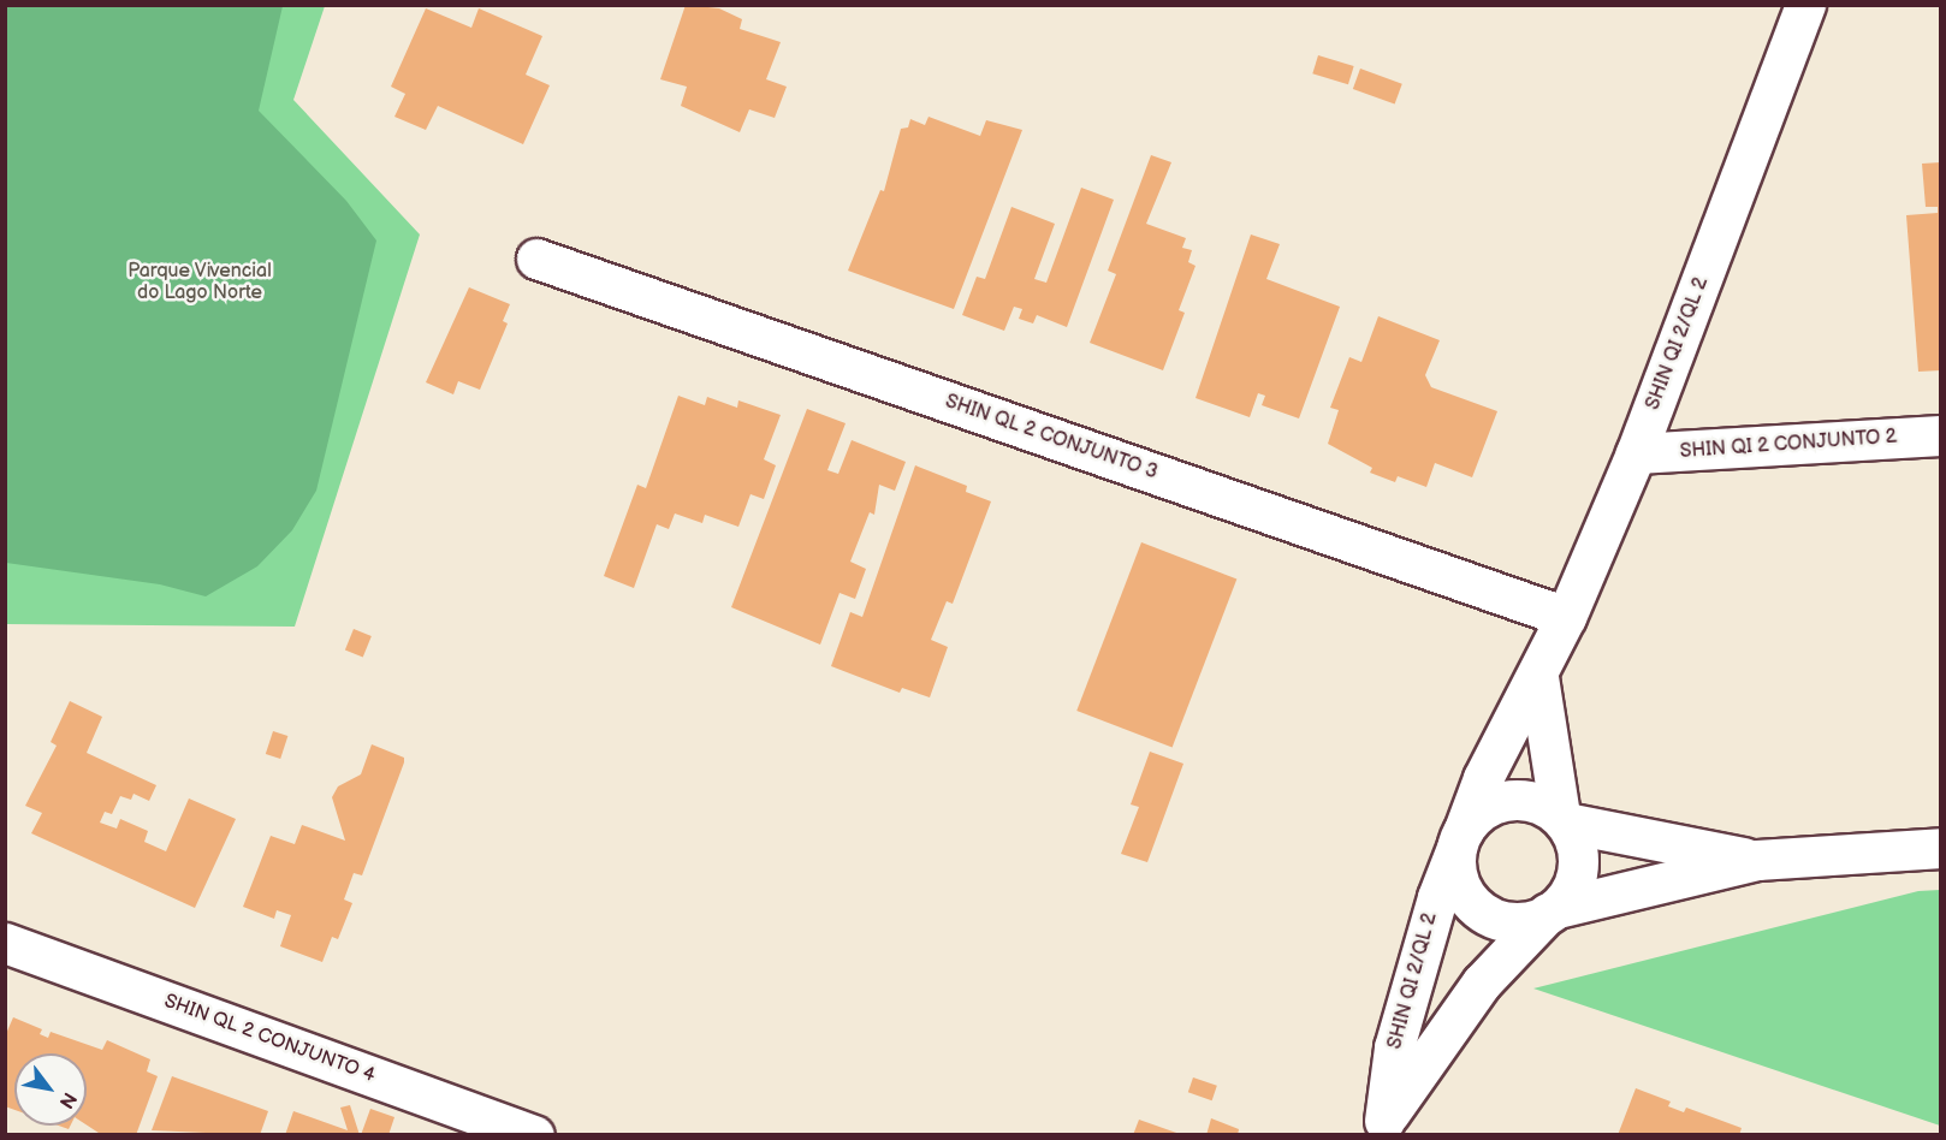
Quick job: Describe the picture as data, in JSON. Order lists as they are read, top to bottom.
{
  "streets": {
    "street": [
      "SHIN QI 2/QL 2",
      "SHIN QL 2 CONJUNTO 3",
      "SHIN QI 2 CONJUNTO 2",
      "SHIN QL 2 CONJUNTO 4"
    ]
  },
  "crossings": [
    ["SHIN QI 2/QL 2", "SHIN QL 2 CONJUNTO 3"],
    ["SHIN QI 2/QL 2", "SHIN QI 2 CONJUNTO 2"]
  ],
  "parks": ["Parque Vivencial do Lago Norte"],
  "north": "bottom right"
}
